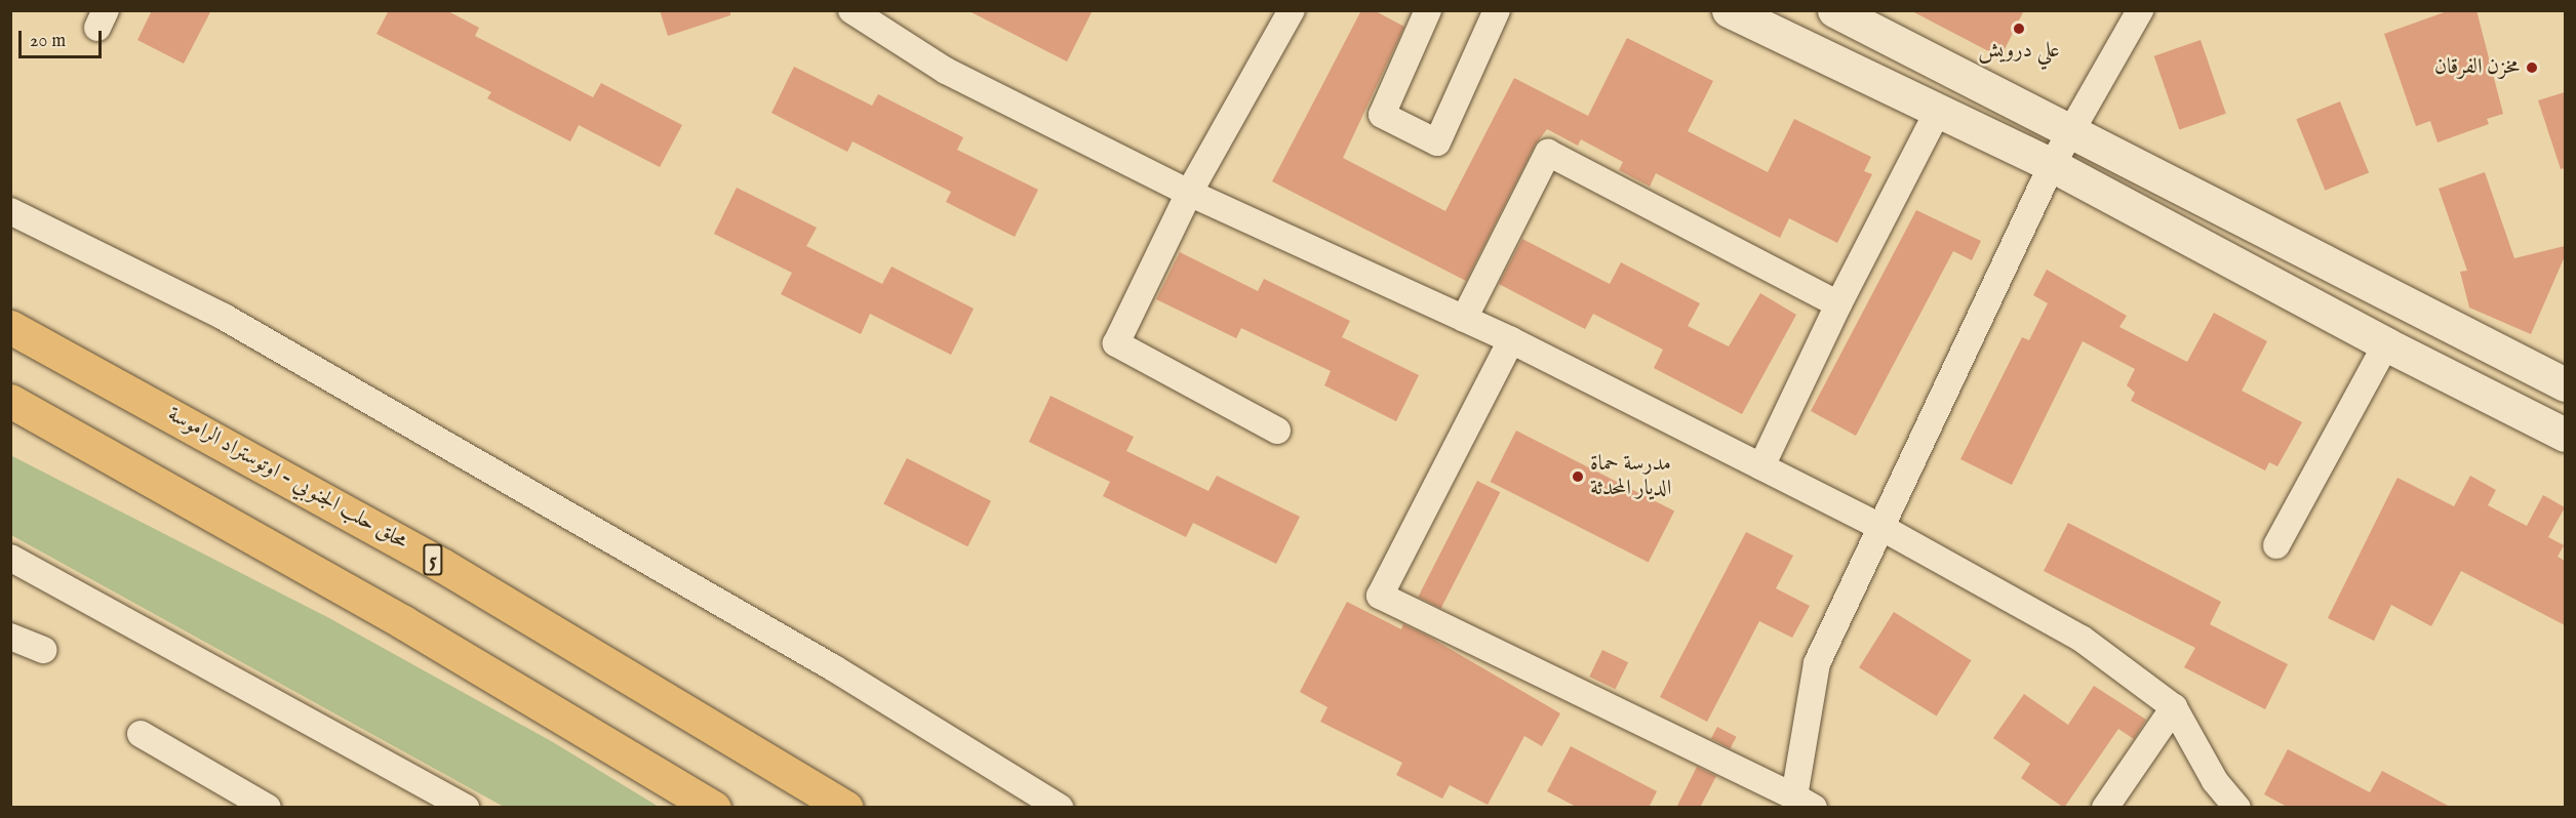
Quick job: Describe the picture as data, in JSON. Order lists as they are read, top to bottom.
{
  "streets": {
    "highway": ["محلق حلب الجنوبي - اوتوستراد الراموسة", "5"]
  },
  "places": ["علي درويش", "مخزن الفرقان", "مدرسة حماة الديار المحدثة"],
  "scale_bar": "20 m"
}
